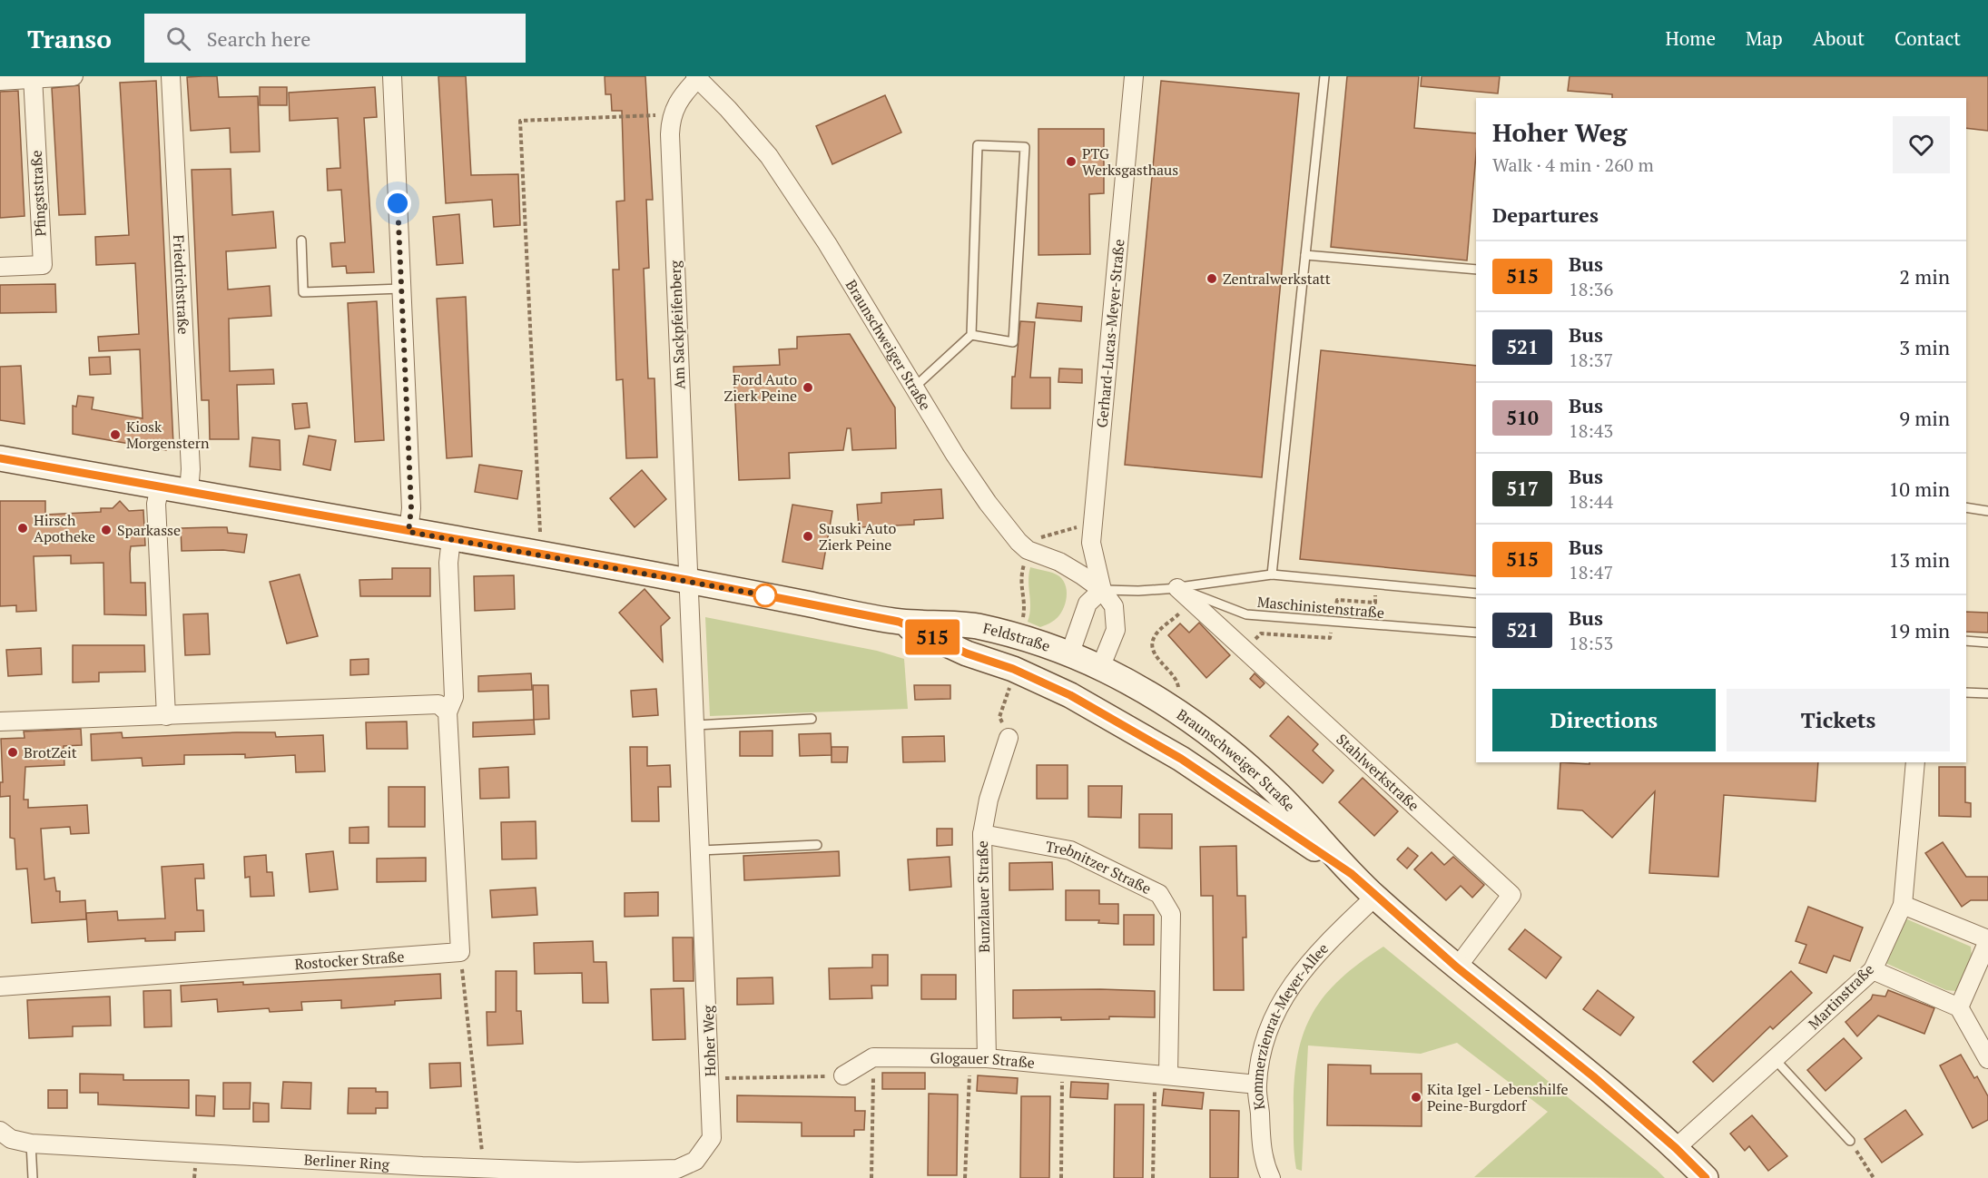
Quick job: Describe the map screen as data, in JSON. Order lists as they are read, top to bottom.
{
  "streets": {
    "street": [
      "Pfingststraße",
      "Friedrichstraße",
      "Am Sackpfeifenberg",
      "Gerhard-Lucas-Meyer-Straße",
      "Braunschweiger Straße",
      "Feldstraße",
      "Stahlwerkstraße",
      "Trebnitzer Straße",
      "Bunzlauer Straße",
      "Rostocker Straße",
      "Martinstraße",
      "Kommerzienrat-Meyer-Allee",
      "Hoher Weg",
      "Glogauer Straße",
      "Berliner Ring"
    ],
    "lane": ["Maschinistenstraße"]
  },
  "crossings": [
    ["Friedrichstraße", "Feldstraße"],
    ["Am Sackpfeifenberg", "Braunschweiger Straße"],
    ["Am Sackpfeifenberg", "Feldstraße"],
    ["Am Sackpfeifenberg", "Hoher Weg"],
    ["Gerhard-Lucas-Meyer-Straße", "Braunschweiger Straße"],
    ["Gerhard-Lucas-Meyer-Straße", "Maschinistenstraße"],
    ["Braunschweiger Straße", "Maschinistenstraße"],
    ["Braunschweiger Straße", "Feldstraße"],
    ["Braunschweiger Straße", "Stahlwerkstraße"],
    ["Braunschweiger Straße", "Martinstraße"],
    ["Braunschweiger Straße", "Kommerzienrat-Meyer-Allee"],
    ["Maschinistenstraße", "Stahlwerkstraße"],
    ["Feldstraße", "Hoher Weg"],
    ["Trebnitzer Straße", "Bunzlauer Straße"],
    ["Trebnitzer Straße", "Glogauer Straße"],
    ["Bunzlauer Straße", "Glogauer Straße"],
    ["Kommerzienrat-Meyer-Allee", "Glogauer Straße"],
    ["Hoher Weg", "Berliner Ring"]
  ],
  "places": [
    "PTG Werksgasthaus",
    "Zentralwerkstatt",
    "Ford Auto Zierk Peine",
    "Kiosk Morgenstern",
    "Hirsch Apotheke",
    "Sparkasse",
    "Susuki Auto Zierk Peine",
    "BrotZeit",
    "Kita Igel - Lebenshilfe Peine-Burgdorf"
  ],
  "lines": ["bus line 515"],
  "page": {
    "header": "Transo",
    "search": "Search here",
    "nav": [
      "Home",
      "Map",
      "About",
      "Contact"
    ],
    "on_map": "515",
    "heading": [
      ["Hoher Weg", "Walk · 4 min · 260 m"],
      "Departures"
    ],
    "list": [
      {
        "mark": "515",
        "name": "Bus",
        "note": "18:36",
        "value": "2 min"
      },
      {
        "mark": "521",
        "name": "Bus",
        "note": "18:37",
        "value": "3 min"
      },
      {
        "mark": "510",
        "name": "Bus",
        "note": "18:43",
        "value": "9 min"
      },
      {
        "mark": "517",
        "name": "Bus",
        "note": "18:44",
        "value": "10 min"
      },
      {
        "mark": "515",
        "name": "Bus",
        "note": "18:47",
        "value": "13 min"
      },
      {
        "mark": "521",
        "name": "Bus",
        "note": "18:53",
        "value": "19 min"
      }
    ],
    "buttons": ["Directions", "Tickets"]
  }
}
